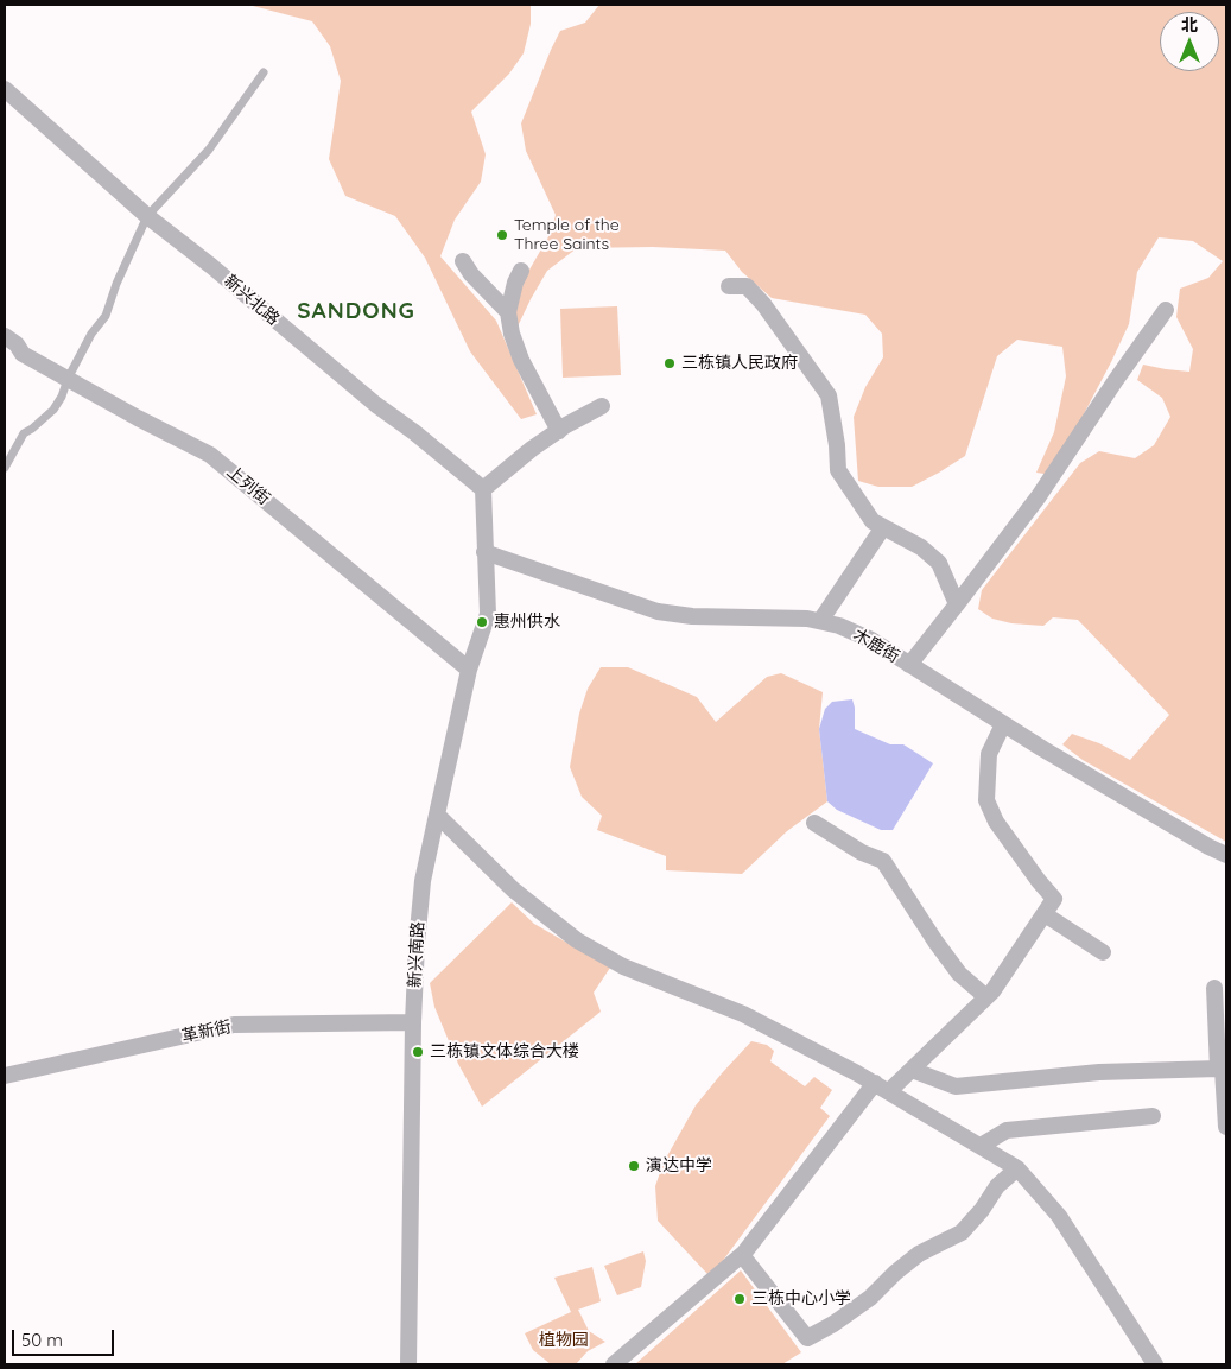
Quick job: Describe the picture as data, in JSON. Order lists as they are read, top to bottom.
{
  "streets": {
    "street": [
      "新兴北路",
      "上列街",
      "木鹿街",
      "新兴南路",
      "革新街"
    ]
  },
  "crossings": [
    ["上列街", "新兴南路"],
    ["木鹿街", "新兴南路"],
    ["新兴南路", "革新街"]
  ],
  "districts": ["SANDONG"],
  "parks": ["植物园"],
  "places": [
    "Temple of the Three Saints",
    "三栋镇人民政府",
    "惠州供水",
    "三栋镇文体综合大楼",
    "演达中学",
    "三栋中心小学"
  ],
  "scale_bar": "50 m",
  "north": "top"
}
